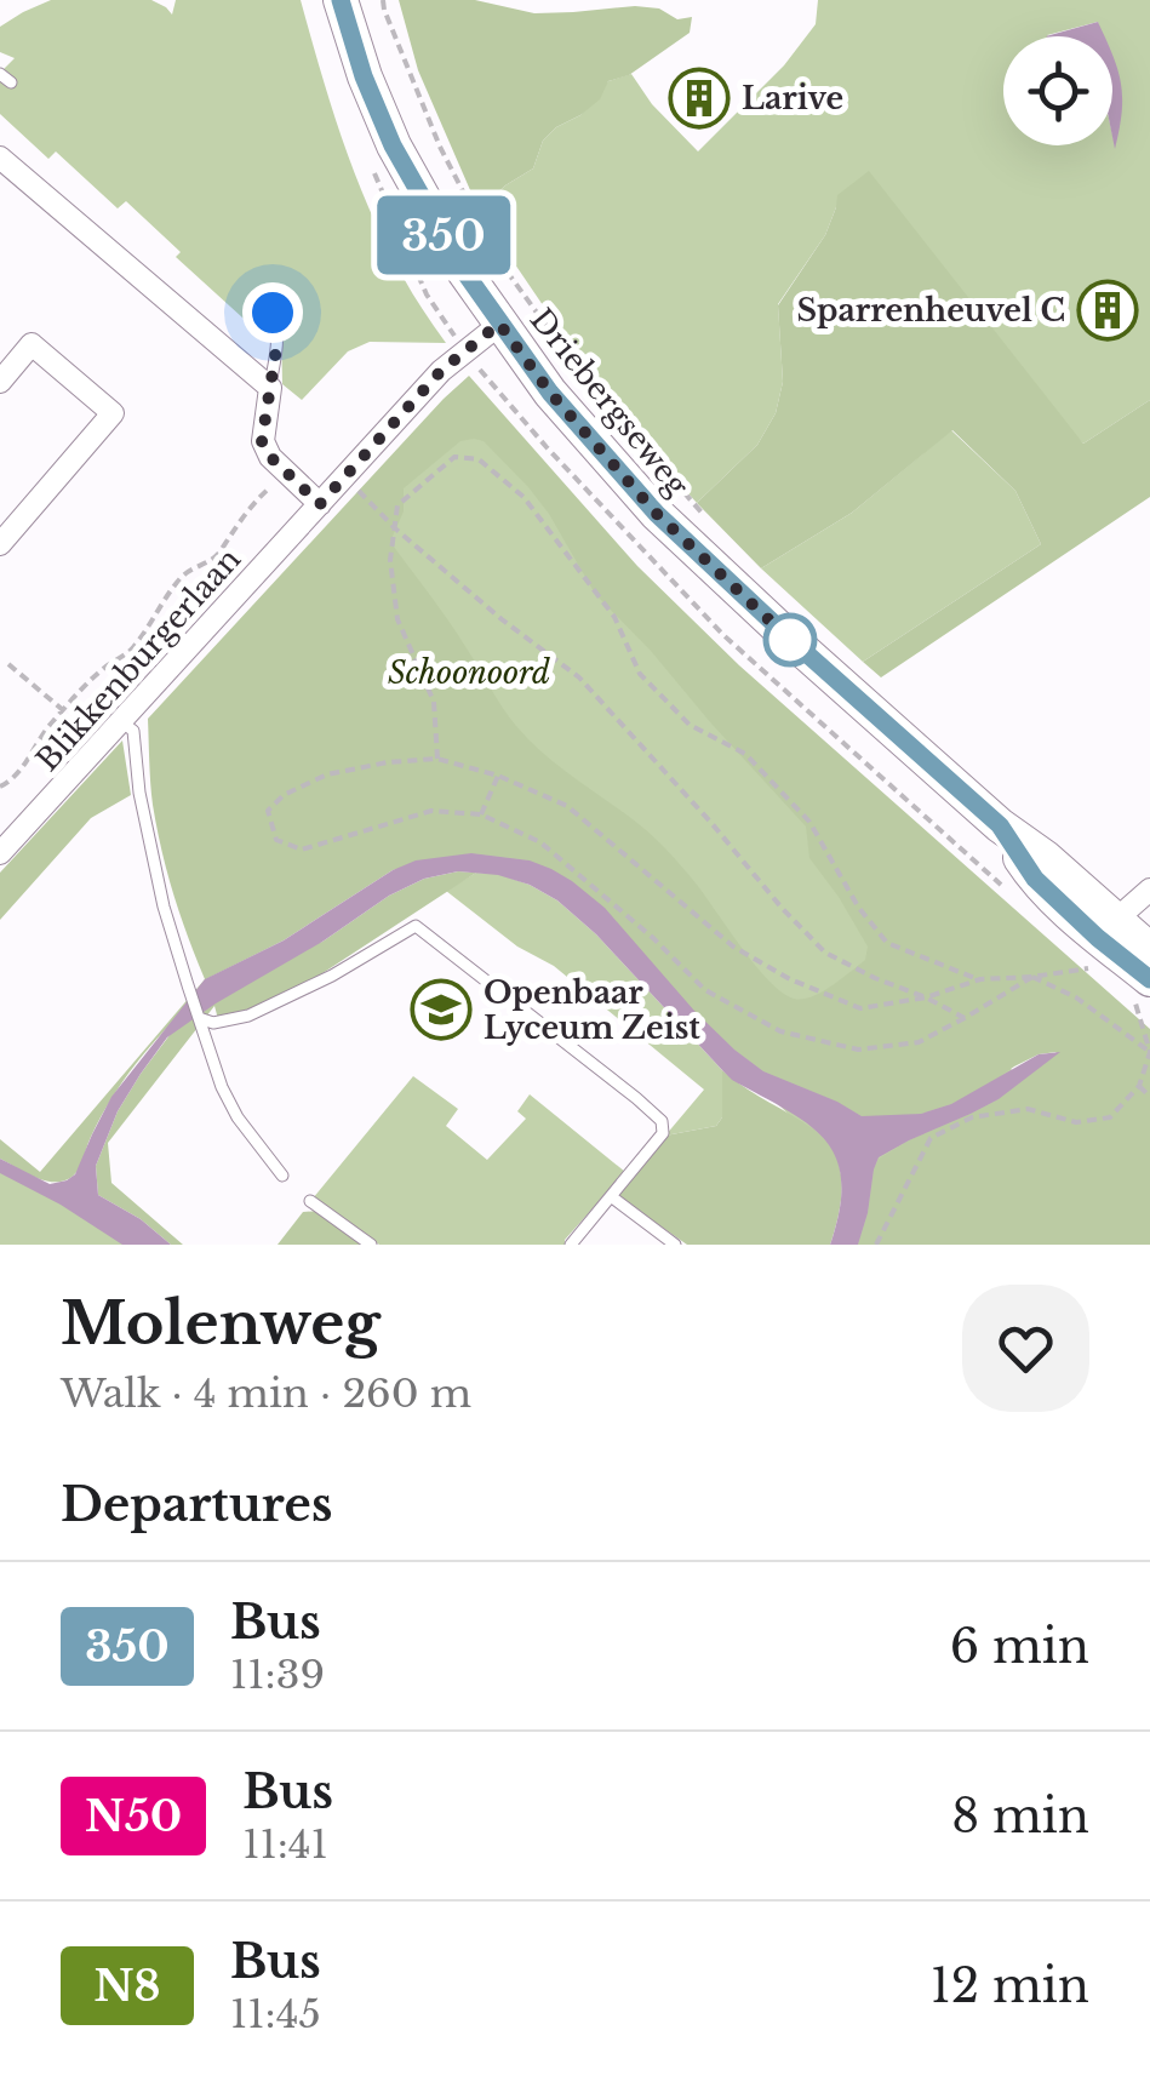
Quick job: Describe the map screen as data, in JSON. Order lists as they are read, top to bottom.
{
  "streets": {
    "main road": ["Driebergseweg"],
    "street": ["Blikkenburgerlaan"]
  },
  "crossings": [
    ["Driebergseweg", "Blikkenburgerlaan"]
  ],
  "parks": ["Schoonoord"],
  "places": {
    "building": ["Larive", "Sparrenheuvel C"],
    "school or university": ["Openbaar Lyceum Zeist"]
  },
  "lines": ["bus line 350"],
  "page": {
    "on_map": "350",
    "heading": [
      ["Molenweg", "Walk · 4 min · 260 m"],
      "Departures"
    ],
    "list": [
      {
        "mark": "350",
        "name": "Bus",
        "note": "11:39",
        "value": "6 min"
      },
      {
        "mark": "N50",
        "name": "Bus",
        "note": "11:41",
        "value": "8 min"
      },
      {
        "mark": "N8",
        "name": "Bus",
        "note": "11:45",
        "value": "12 min"
      }
    ]
  }
}
